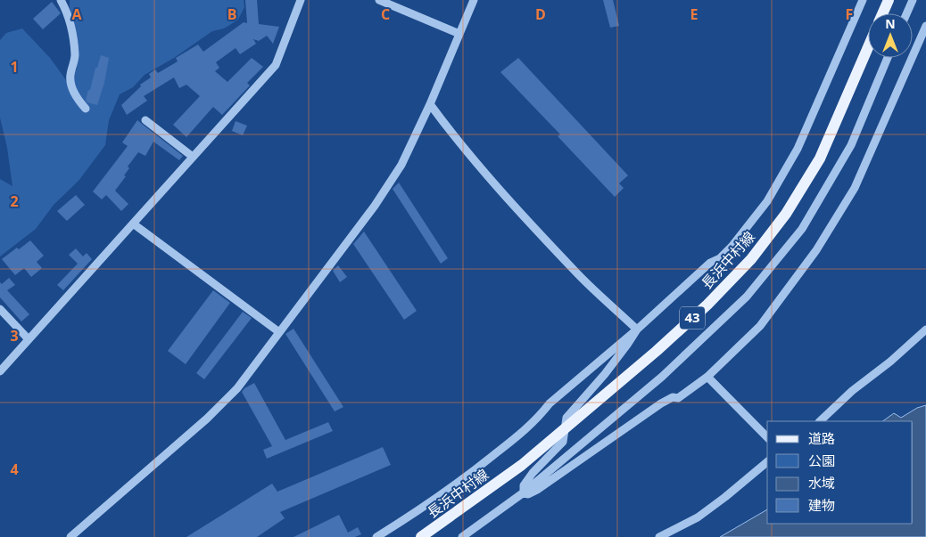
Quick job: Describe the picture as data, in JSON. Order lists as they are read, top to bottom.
{
  "streets": {
    "main road": ["長浜中村線", "43"]
  },
  "legend": [
    "道路",
    "公園",
    "水域",
    "建物"
  ],
  "north": "top",
  "grid": {
    "columns": [
      "A",
      "B",
      "C",
      "D",
      "E",
      "F"
    ],
    "rows": [
      "1",
      "2",
      "3",
      "4"
    ]
  }
}
